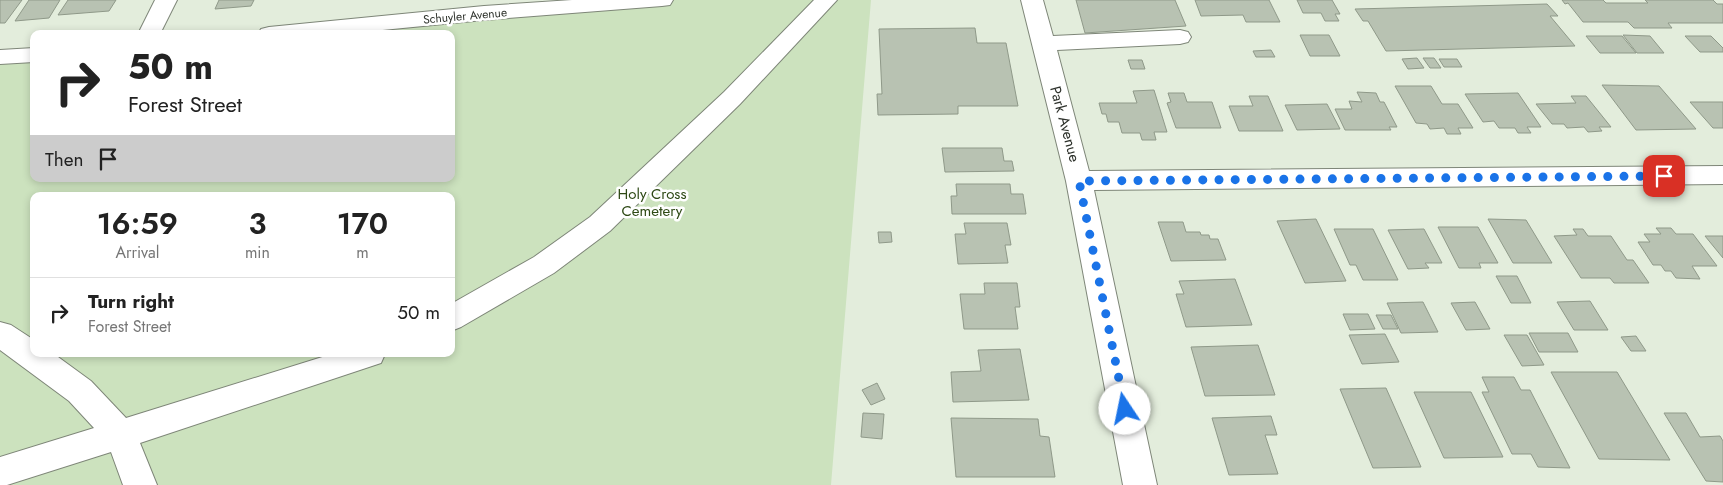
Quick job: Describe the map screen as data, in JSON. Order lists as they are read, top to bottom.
{
  "streets": {
    "street": ["Schuyler Avenue", "Park Avenue"]
  },
  "parks": ["Holy Cross Cemetery"],
  "page": {
    "turn": ["50 m", "Forest Street"],
    "then": "Then",
    "eta": [
      "16:59",
      "Arrival",
      "3",
      "min",
      "170",
      "m"
    ],
    "list": [
      {
        "name": "Turn right",
        "note": "Forest Street",
        "value": "50 m"
      }
    ]
  }
}
